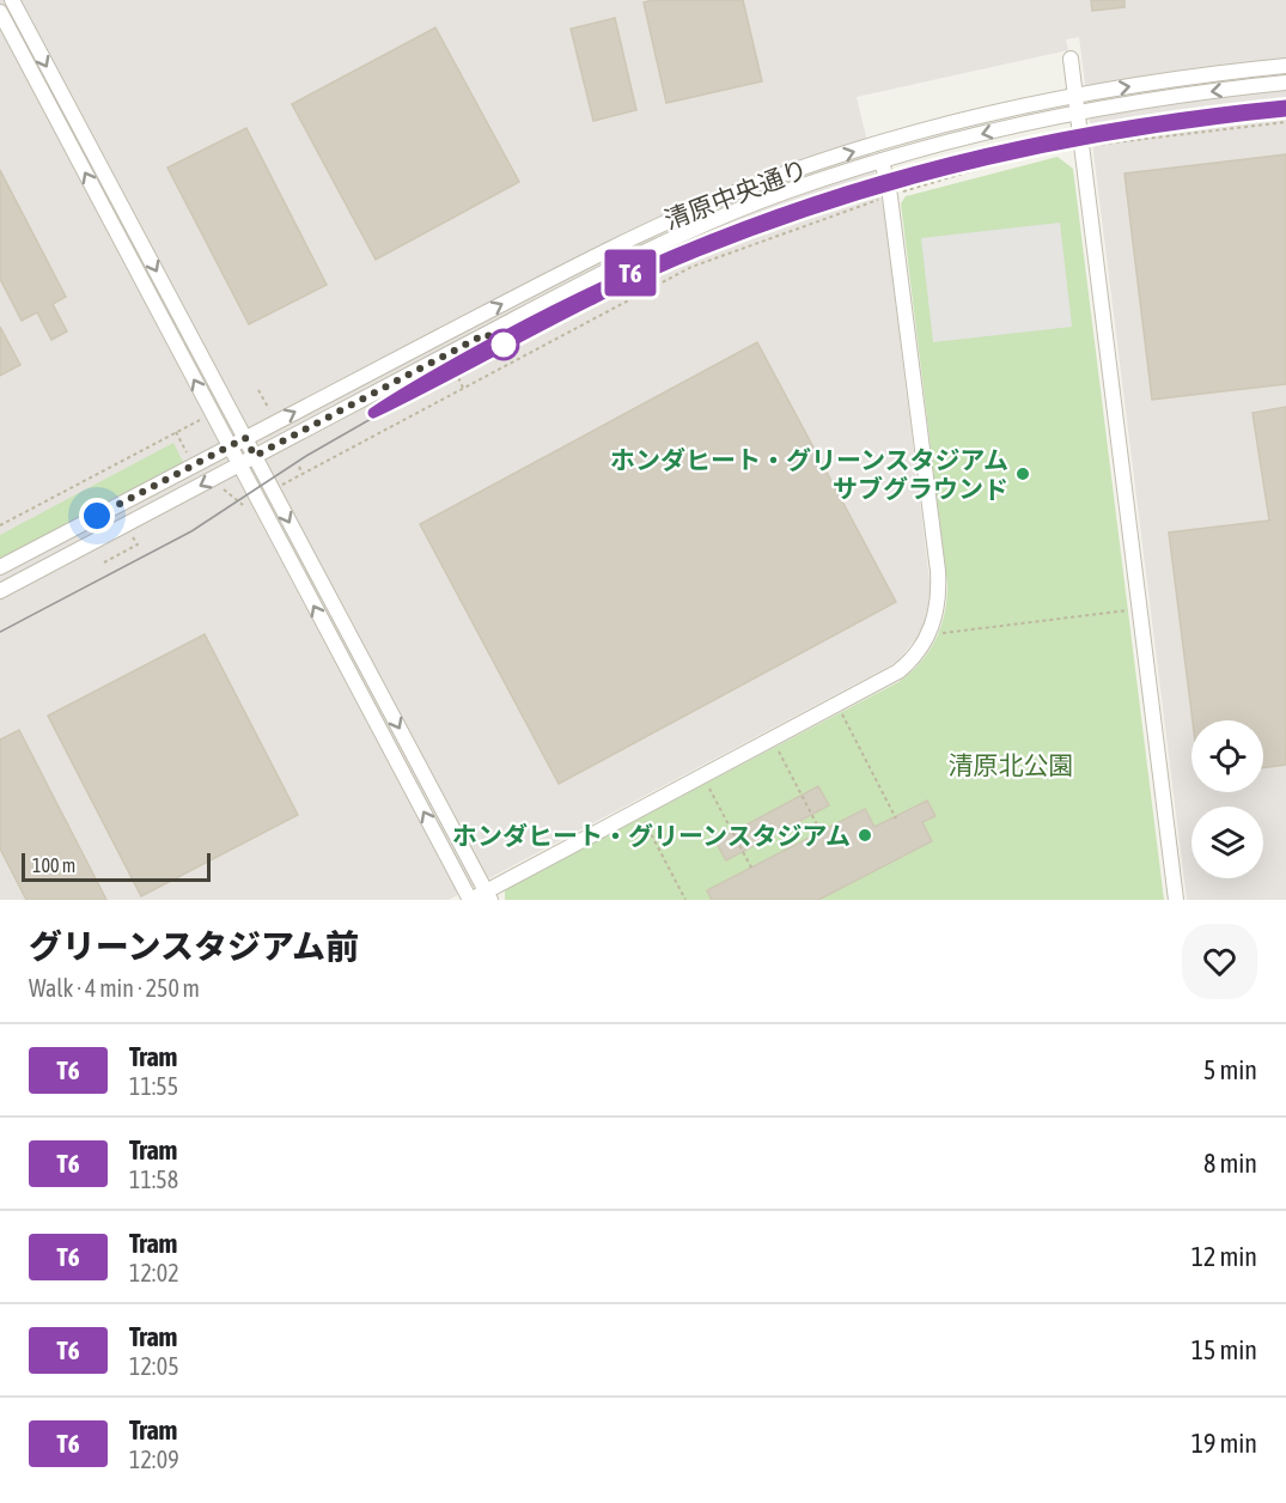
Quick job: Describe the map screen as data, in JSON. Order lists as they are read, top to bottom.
{
  "streets": {
    "street": ["清原中央通り"]
  },
  "parks": ["清原北公園"],
  "places": ["ホンダヒート・グリーンスタジアム サブグラウンド", "ホンダヒート・グリーンスタジアム"],
  "lines": ["tram line T6"],
  "scale_bar": "100 m",
  "page": {
    "on_map": "T6",
    "scale": "100 m",
    "heading": ["グリーンスタジアム前", "Walk · 4 min · 250 m"],
    "list": [
      {
        "mark": "T6",
        "name": "Tram",
        "note": "11:55",
        "value": "5 min"
      },
      {
        "mark": "T6",
        "name": "Tram",
        "note": "11:58",
        "value": "8 min"
      },
      {
        "mark": "T6",
        "name": "Tram",
        "note": "12:02",
        "value": "12 min"
      },
      {
        "mark": "T6",
        "name": "Tram",
        "note": "12:05",
        "value": "15 min"
      },
      {
        "mark": "T6",
        "name": "Tram",
        "note": "12:09",
        "value": "19 min"
      }
    ]
  }
}
